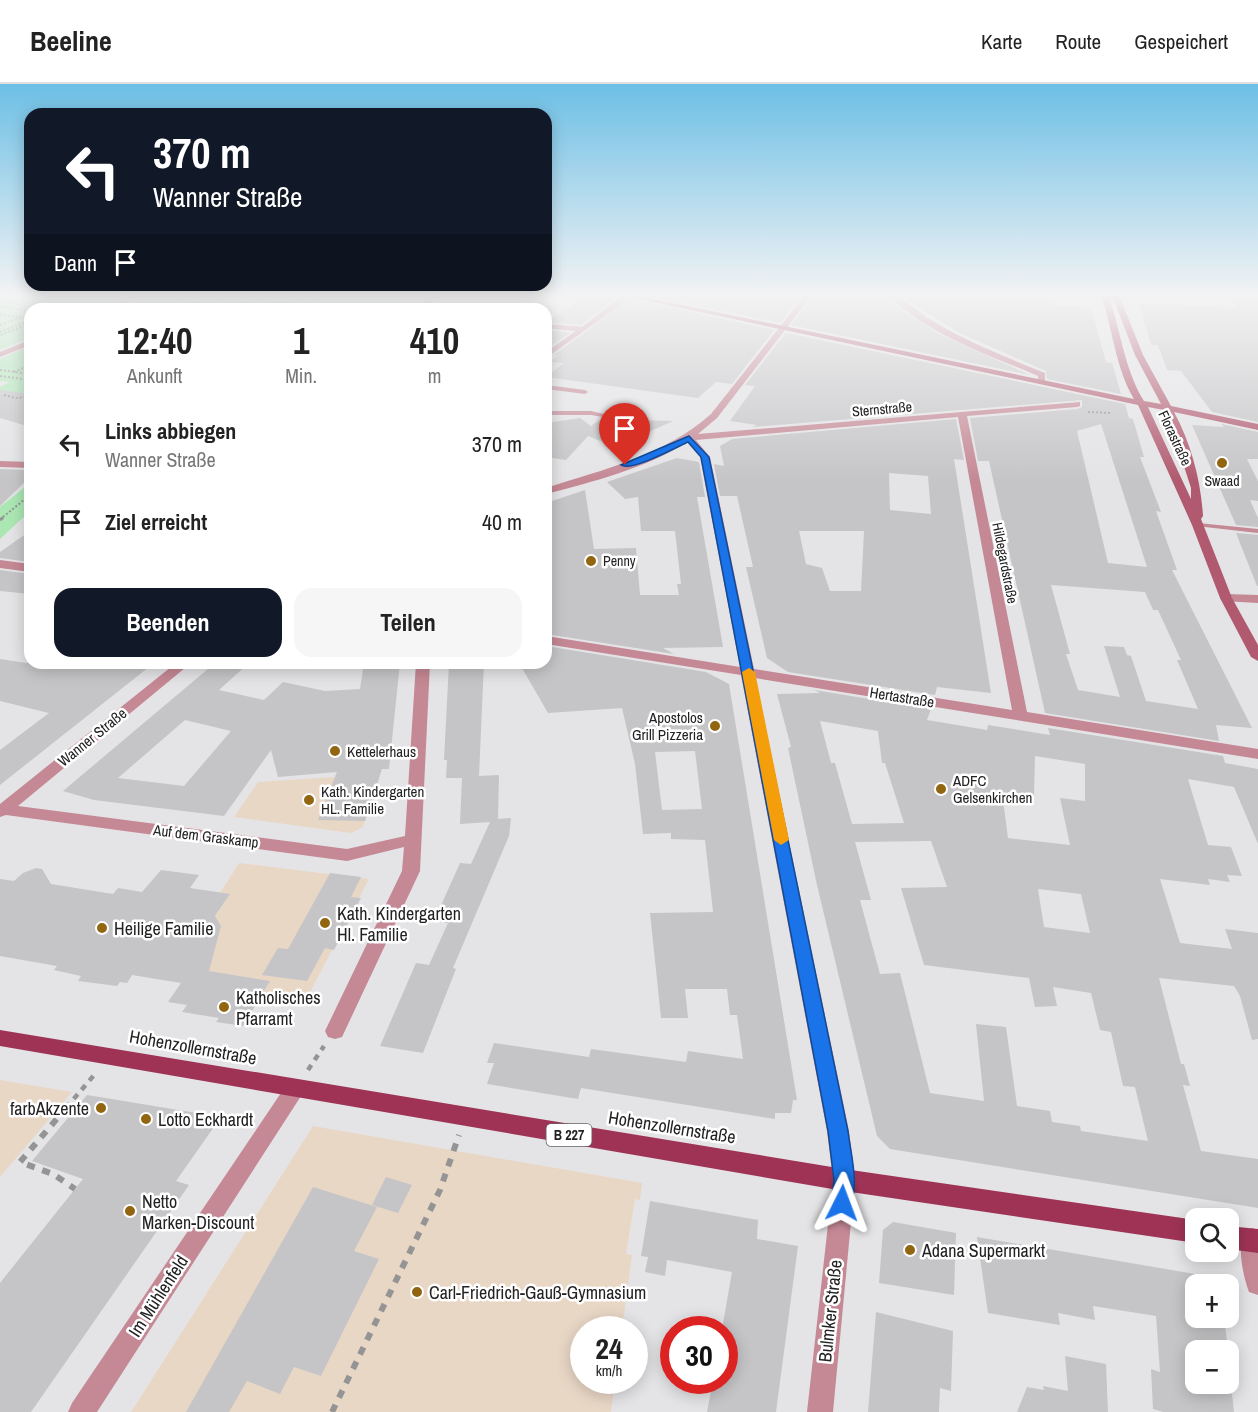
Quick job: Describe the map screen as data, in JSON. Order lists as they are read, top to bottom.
{
  "streets": {
    "main road": ["Florastraße", "Hohenzollernstraße", "B 227"],
    "street": [
      "Sternstraße",
      "Hildegardstraße",
      "Hertastraße",
      "Wanner Straße",
      "Auf dem Graskamp",
      "Im Mühlenfeld",
      "Bulmker Straße"
    ]
  },
  "crossings": [
    ["Sternstraße", "Hildegardstraße"],
    ["Sternstraße", "Bulmker Straße"],
    ["Hildegardstraße", "Hertastraße"],
    ["Hertastraße", "Bulmker Straße"],
    ["Wanner Straße", "Auf dem Graskamp"],
    ["Hohenzollernstraße", "Im Mühlenfeld"],
    ["Hohenzollernstraße", "Bulmker Straße"]
  ],
  "places": [
    "Swaad",
    "Penny",
    "Apostolos Grill Pizzeria",
    "Kettelerhaus",
    "ADFC Gelsenkirchen",
    "Kath. Kindergarten HL. Familie",
    "Kath. Kindergarten Hl. Familie",
    "Heilige Familie",
    "Katholisches Pfarramt",
    "farbAkzente",
    "Lotto Eckhardt",
    "Netto Marken-Discount",
    "Adana Supermarkt",
    "Carl-Friedrich-Gauß-Gymnasium"
  ],
  "page": {
    "header": "Beeline",
    "nav": ["Karte", "Route", "Gespeichert"],
    "turn": ["370 m", "Wanner Straße"],
    "then": "Dann",
    "eta": [
      "12:40",
      "Ankunft",
      "1",
      "Min.",
      "410",
      "m"
    ],
    "list": [
      {
        "name": "Links abbiegen",
        "note": "Wanner Straße",
        "value": "370 m"
      },
      {
        "name": "Ziel erreicht",
        "value": "40 m"
      }
    ],
    "buttons": ["Beenden", "Teilen"],
    "map_buttons": ["+", "−"],
    "speed": "24 km/h",
    "limit": "30"
  }
}
